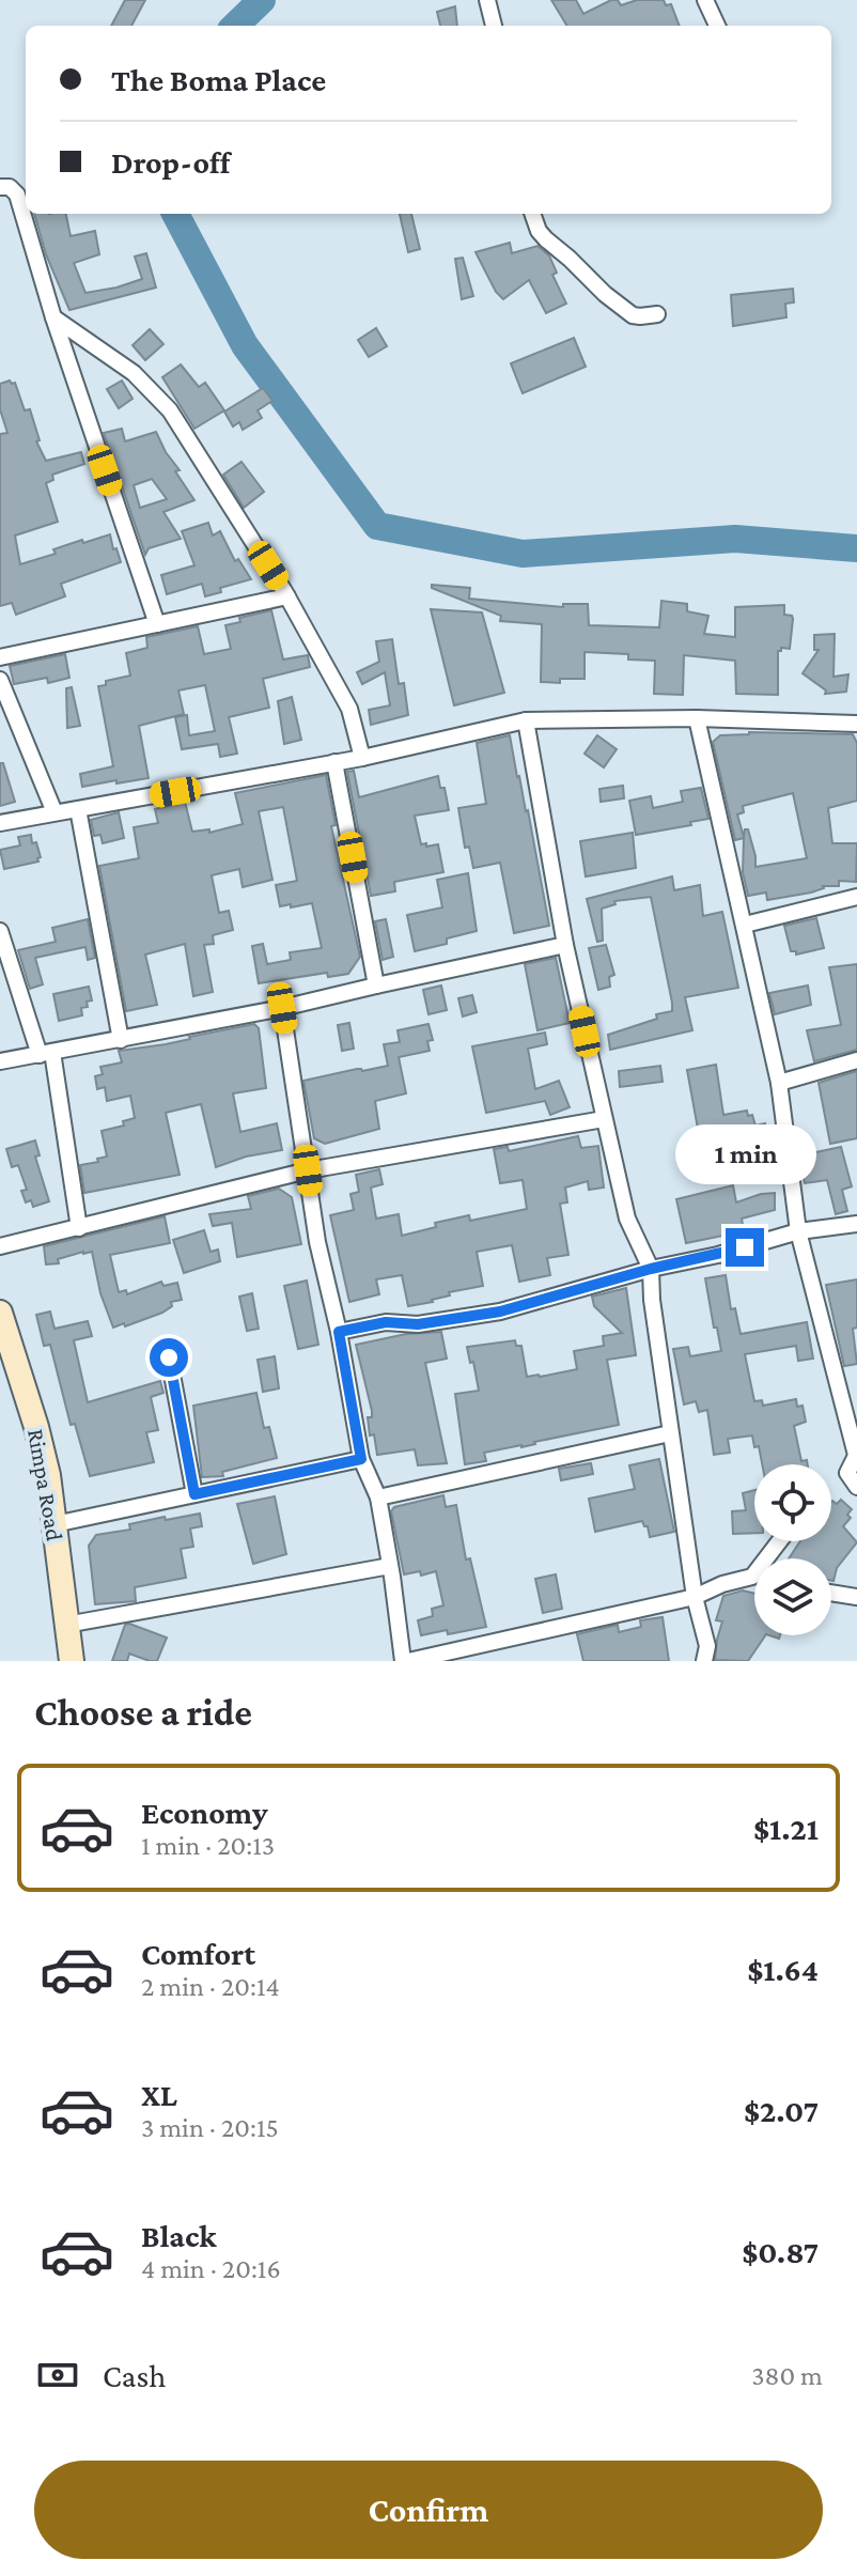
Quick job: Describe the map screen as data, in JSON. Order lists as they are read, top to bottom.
{
  "streets": {
    "street": ["Rimpa Road"]
  },
  "page": {
    "banner": ["The Boma Place", "Drop-off"],
    "bubble": "1 min",
    "heading": "Choose a ride",
    "list": [
      {
        "name": "Economy",
        "note": "1 min · 20:13",
        "value": "$1.21"
      },
      {
        "name": "Comfort",
        "note": "2 min · 20:14",
        "value": "$1.64"
      },
      {
        "name": "XL",
        "note": "3 min · 20:15",
        "value": "$2.07"
      },
      {
        "name": "Black",
        "note": "4 min · 20:16",
        "value": "$0.87"
      }
    ],
    "pay": ["Cash", "380 m"],
    "buttons": "Confirm"
  }
}
